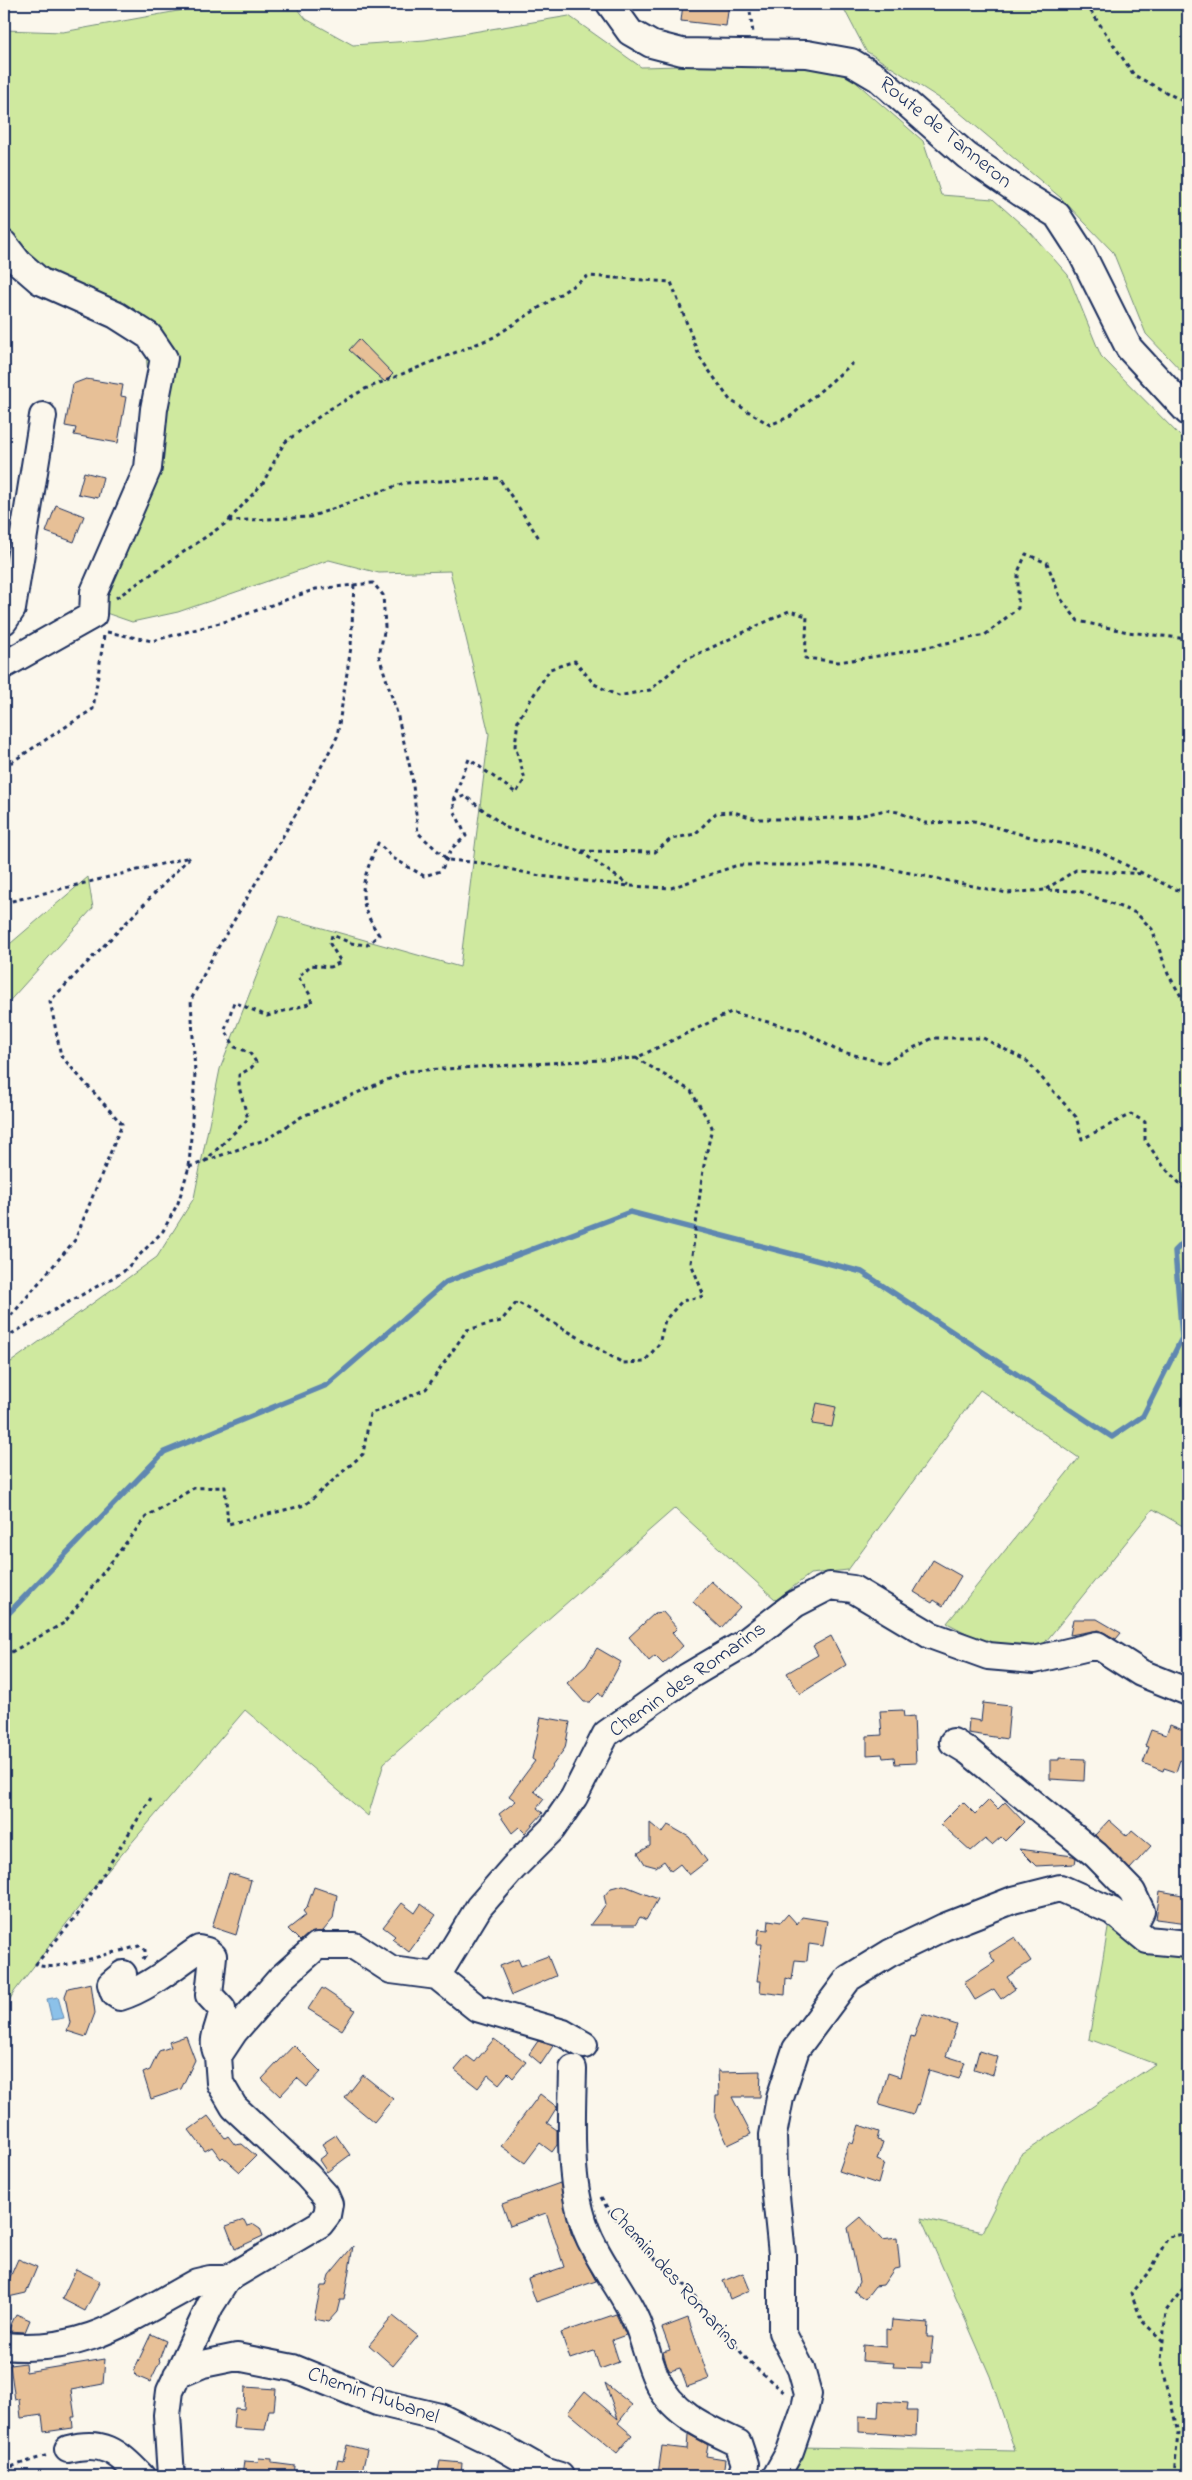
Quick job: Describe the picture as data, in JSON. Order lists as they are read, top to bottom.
{
  "streets": {
    "street": ["Route de Tanneron", "Chemin des Romarins", "Chemin Aubanel"]
  }
}
